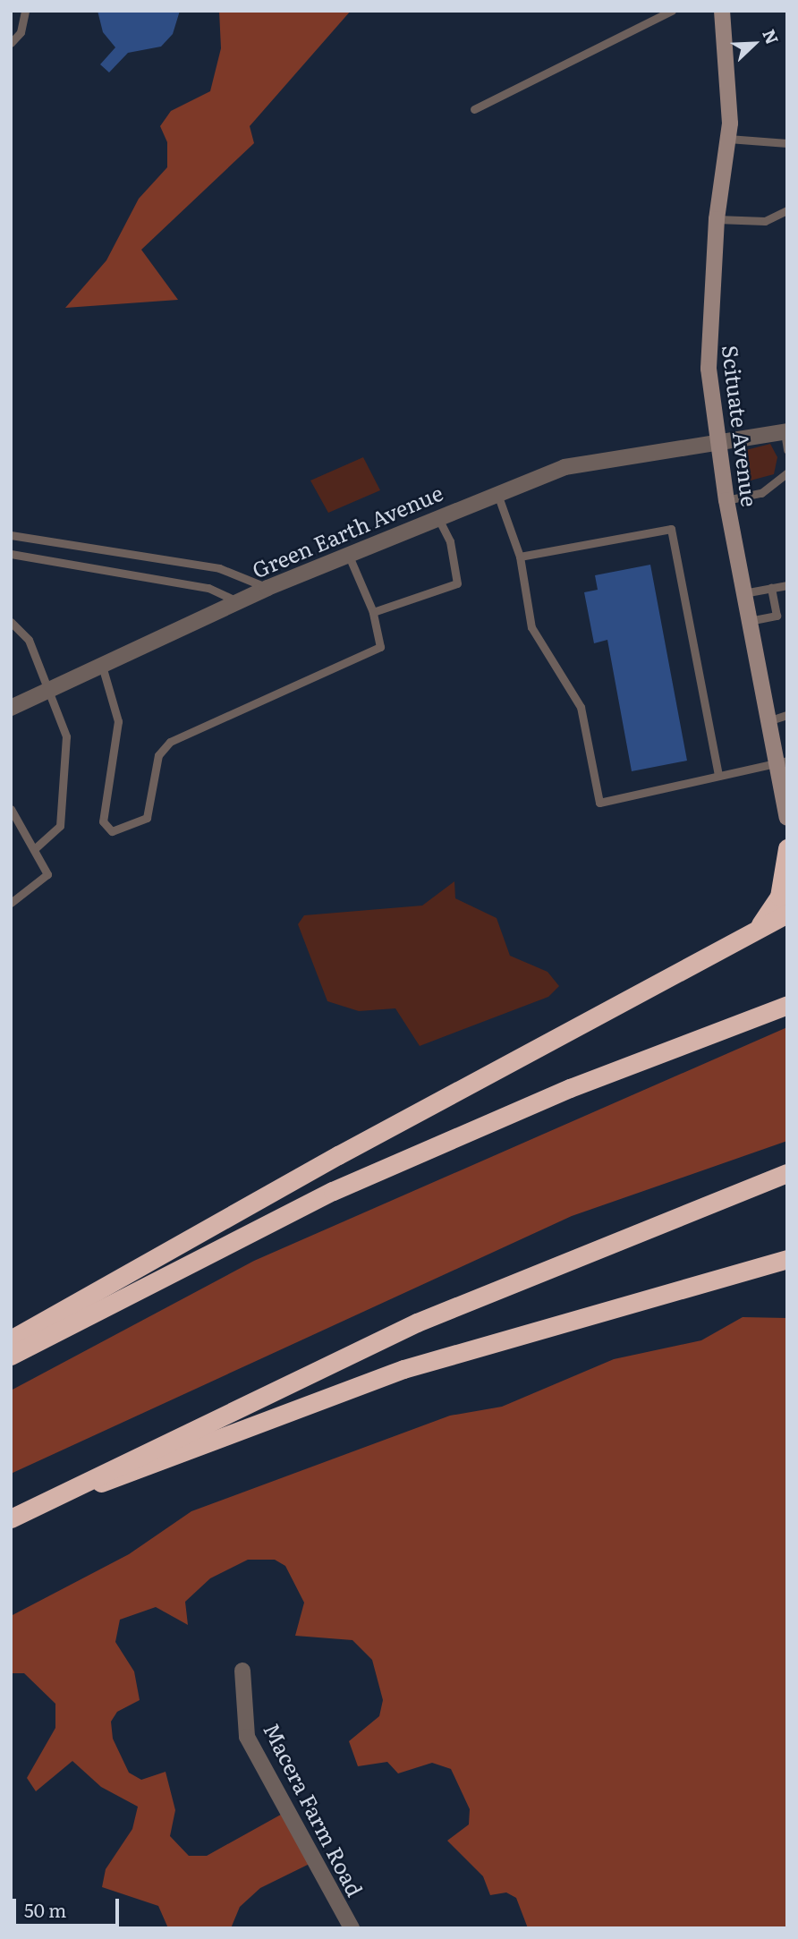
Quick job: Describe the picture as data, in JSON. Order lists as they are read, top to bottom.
{
  "streets": {
    "main road": ["Scituate Avenue"],
    "street": ["Green Earth Avenue", "Macera Farm Road"]
  },
  "crossings": [
    ["Scituate Avenue", "Green Earth Avenue"]
  ],
  "scale_bar": "50 m",
  "north": "top right"
}
